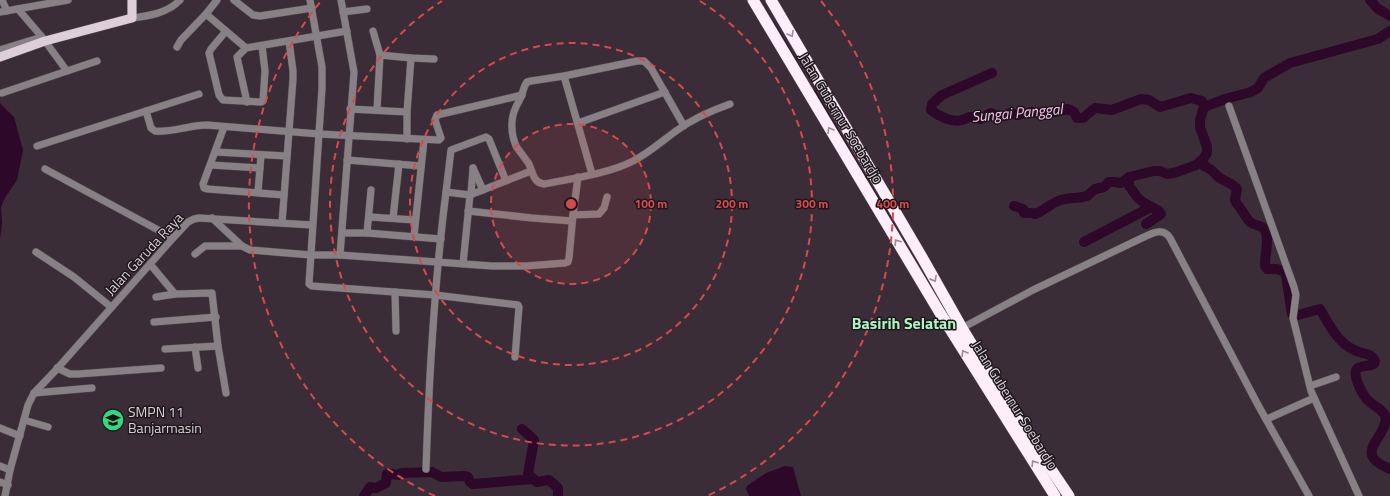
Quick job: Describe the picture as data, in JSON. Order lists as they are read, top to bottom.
{
  "streets": {
    "highway": ["Jalan Gubernur Soebardjo"],
    "street": ["Jalan Garuda Raya"]
  },
  "districts": ["Basirih Selatan"],
  "water": ["Sungai Panggal"],
  "places": {
    "school or university": ["SMPN 11 Banjarmasin"]
  },
  "rings": [
    "100 m",
    "200 m",
    "300 m",
    "400 m"
  ]
}
